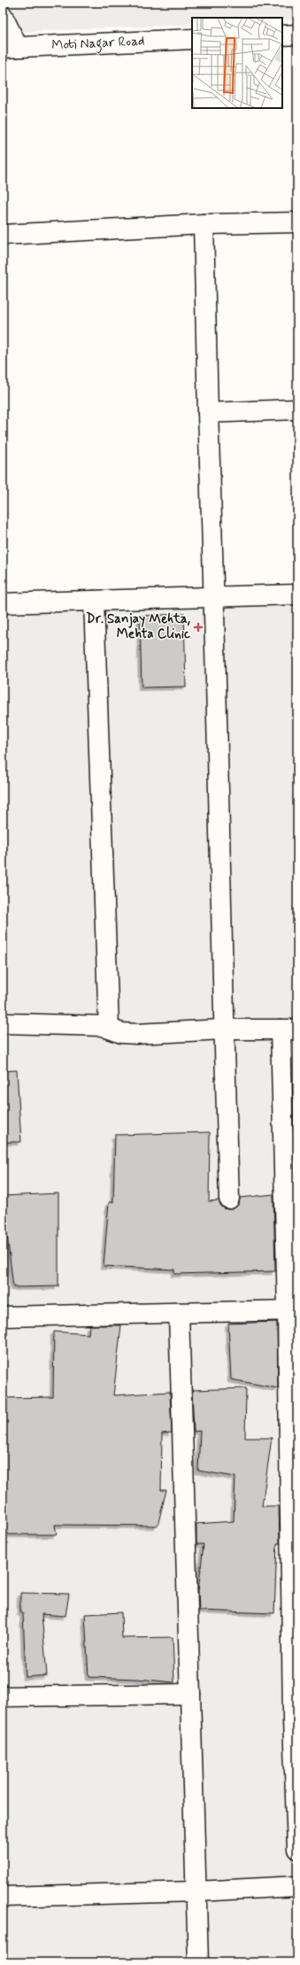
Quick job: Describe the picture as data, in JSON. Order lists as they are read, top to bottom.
{
  "streets": {
    "street": ["Moti Nagar Road"]
  },
  "places": {
    "health": ["Dr. Sanjay Mehta, Mehta Clinic"]
  }
}
